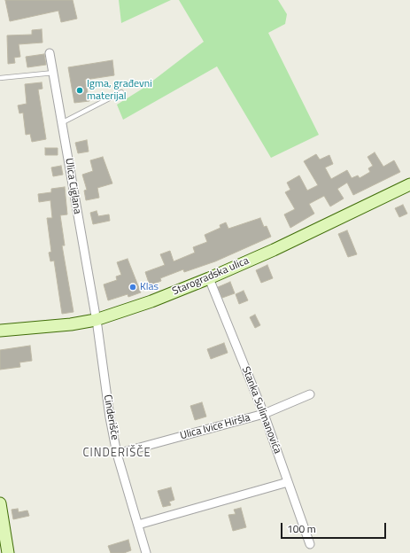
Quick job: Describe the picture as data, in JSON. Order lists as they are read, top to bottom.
{
  "streets": {
    "main road": ["Starogradska ulica"],
    "street": [
      "Ulica Ciglana",
      "Stanka Sulimanovića",
      "Cinderišče",
      "Ulica Ivice Hiršla"
    ]
  },
  "crossings": [
    ["Ulica Ciglana", "Starogradska ulica"],
    ["Ulica Ciglana", "Cinderišče"],
    ["Starogradska ulica", "Stanka Sulimanovića"],
    ["Starogradska ulica", "Cinderišče"],
    ["Stanka Sulimanovića", "Ulica Ivice Hiršla"],
    ["Cinderišče", "Ulica Ivice Hiršla"]
  ],
  "districts": ["CINDERIŠČE"],
  "places": ["Igma, građevni materijal", "Klas"],
  "scale_bar": "100 m"
}
